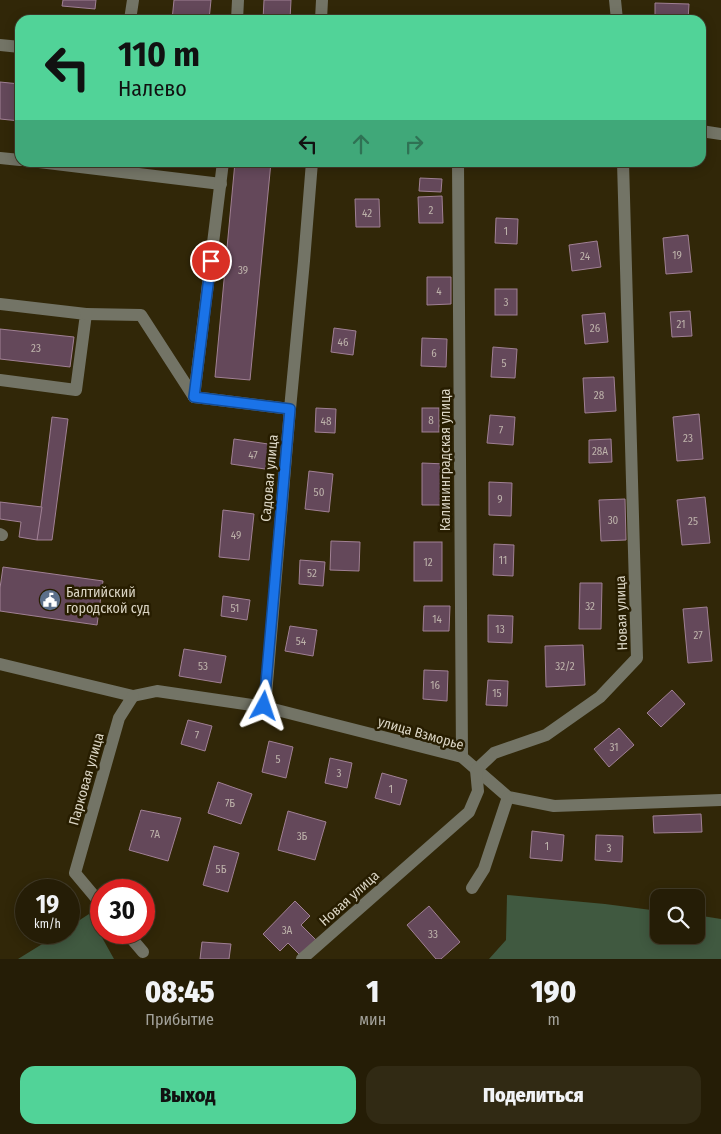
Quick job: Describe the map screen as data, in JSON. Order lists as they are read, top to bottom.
{
  "streets": {
    "street": [
      "Калининградская улица",
      "Садовая улица",
      "Новая улица",
      "улица Взморье",
      "Парковая улица"
    ]
  },
  "crossings": [
    ["Калининградская улица", "улица Взморье"],
    ["Садовая улица", "улица Взморье"],
    ["Новая улица", "улица Взморье"],
    ["улица Взморье", "Парковая улица"]
  ],
  "places": {
    "public building": ["Балтийский городской суд"]
  },
  "house_numbers": [
    "2",
    "42",
    "1",
    "19",
    "24",
    "39",
    "4",
    "3",
    "21",
    "26",
    "46",
    "23",
    "6",
    "5",
    "28",
    "8",
    "48",
    "7",
    "23",
    "28А",
    "47",
    "50",
    "9",
    "30",
    "25",
    "49",
    "11",
    "12",
    "52",
    "32",
    "51",
    "14",
    "13",
    "27",
    "54",
    "53",
    "32/2",
    "16",
    "15",
    "7",
    "31",
    "5",
    "3",
    "1",
    "7Б",
    "7А",
    "3Б",
    "1",
    "3",
    "5Б",
    "3А",
    "33"
  ],
  "page": {
    "turn": ["110 m", "Налево"],
    "speed": "19 km/h",
    "limit": "30",
    "eta": [
      "08:45",
      "Прибытие",
      "1",
      "мин",
      "190",
      "m"
    ],
    "buttons": ["Выход", "Поделиться"]
  }
}
